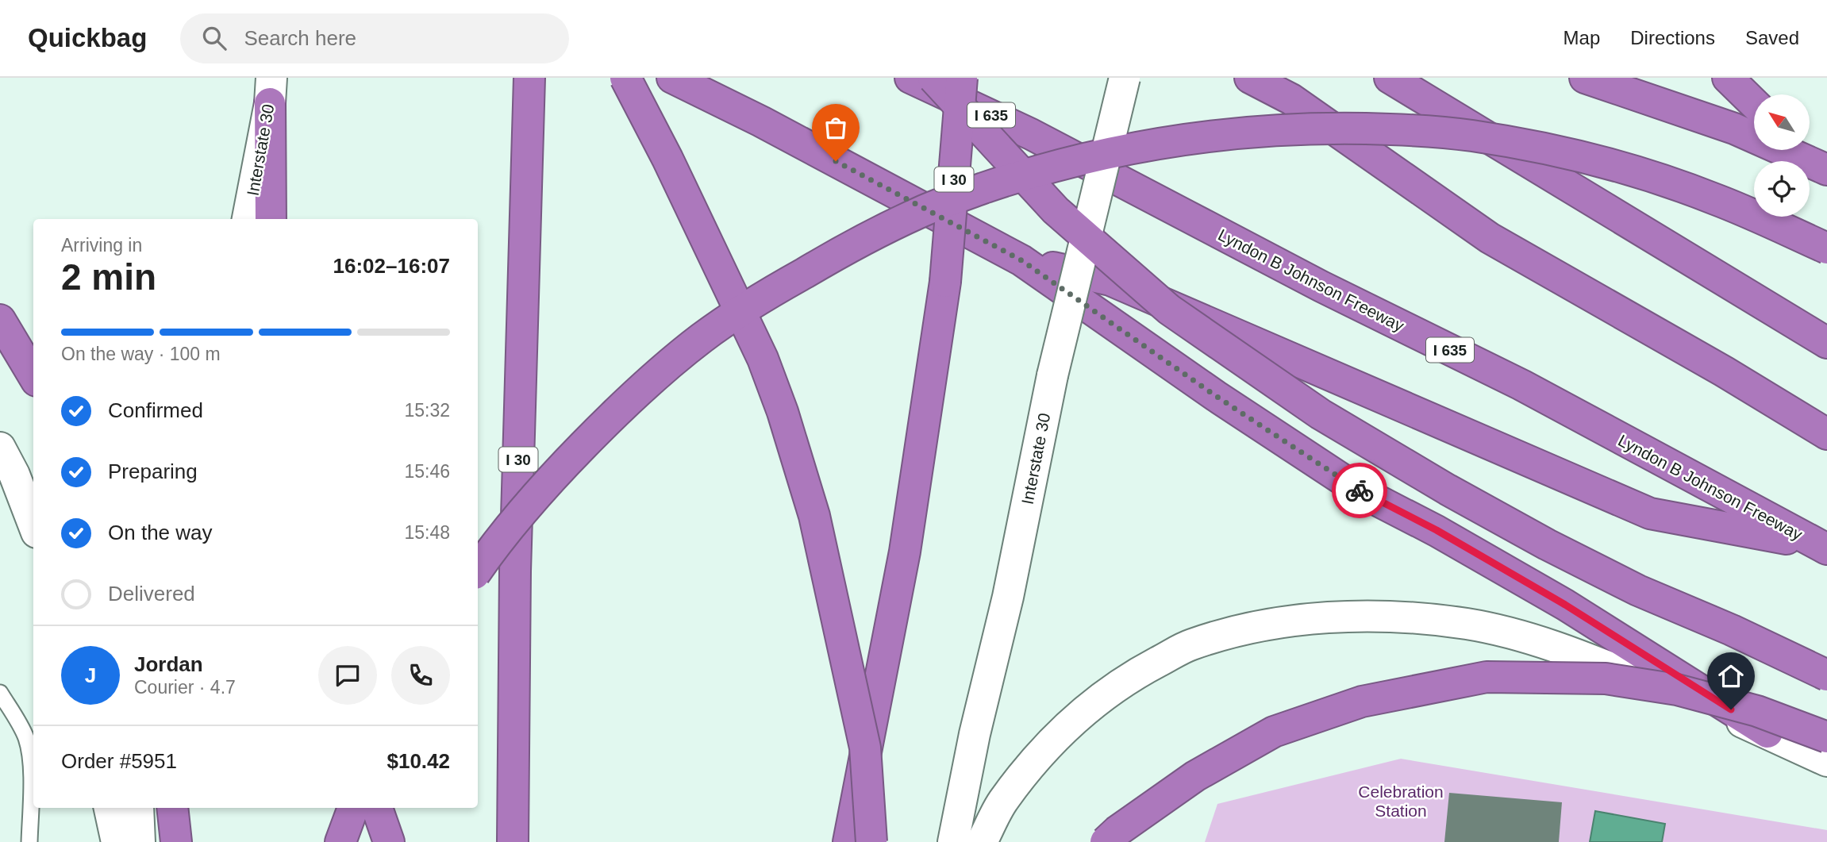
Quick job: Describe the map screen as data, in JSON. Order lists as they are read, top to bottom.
{
  "streets": {
    "highway": ["I 635", "I 30", "Lyndon B Johnson Freeway"],
    "main road": ["Interstate 30"]
  },
  "parks": ["Celebration Station"],
  "north": "top left",
  "page": {
    "header": "Quickbag",
    "search": "Search here",
    "nav": ["Map", "Directions", "Saved"],
    "heading": ["2 min", "Arriving in", "16:02–16:07"],
    "panel": [
      "Jordan",
      "Courier · 4.7",
      "Order #5951",
      "$10.42"
    ],
    "bar": "On the way · 100 m",
    "list": [
      ["Confirmed", "15:32"],
      ["Preparing", "15:46"],
      ["On the way", "15:48"],
      "Delivered"
    ],
    "round": "J"
  }
}
